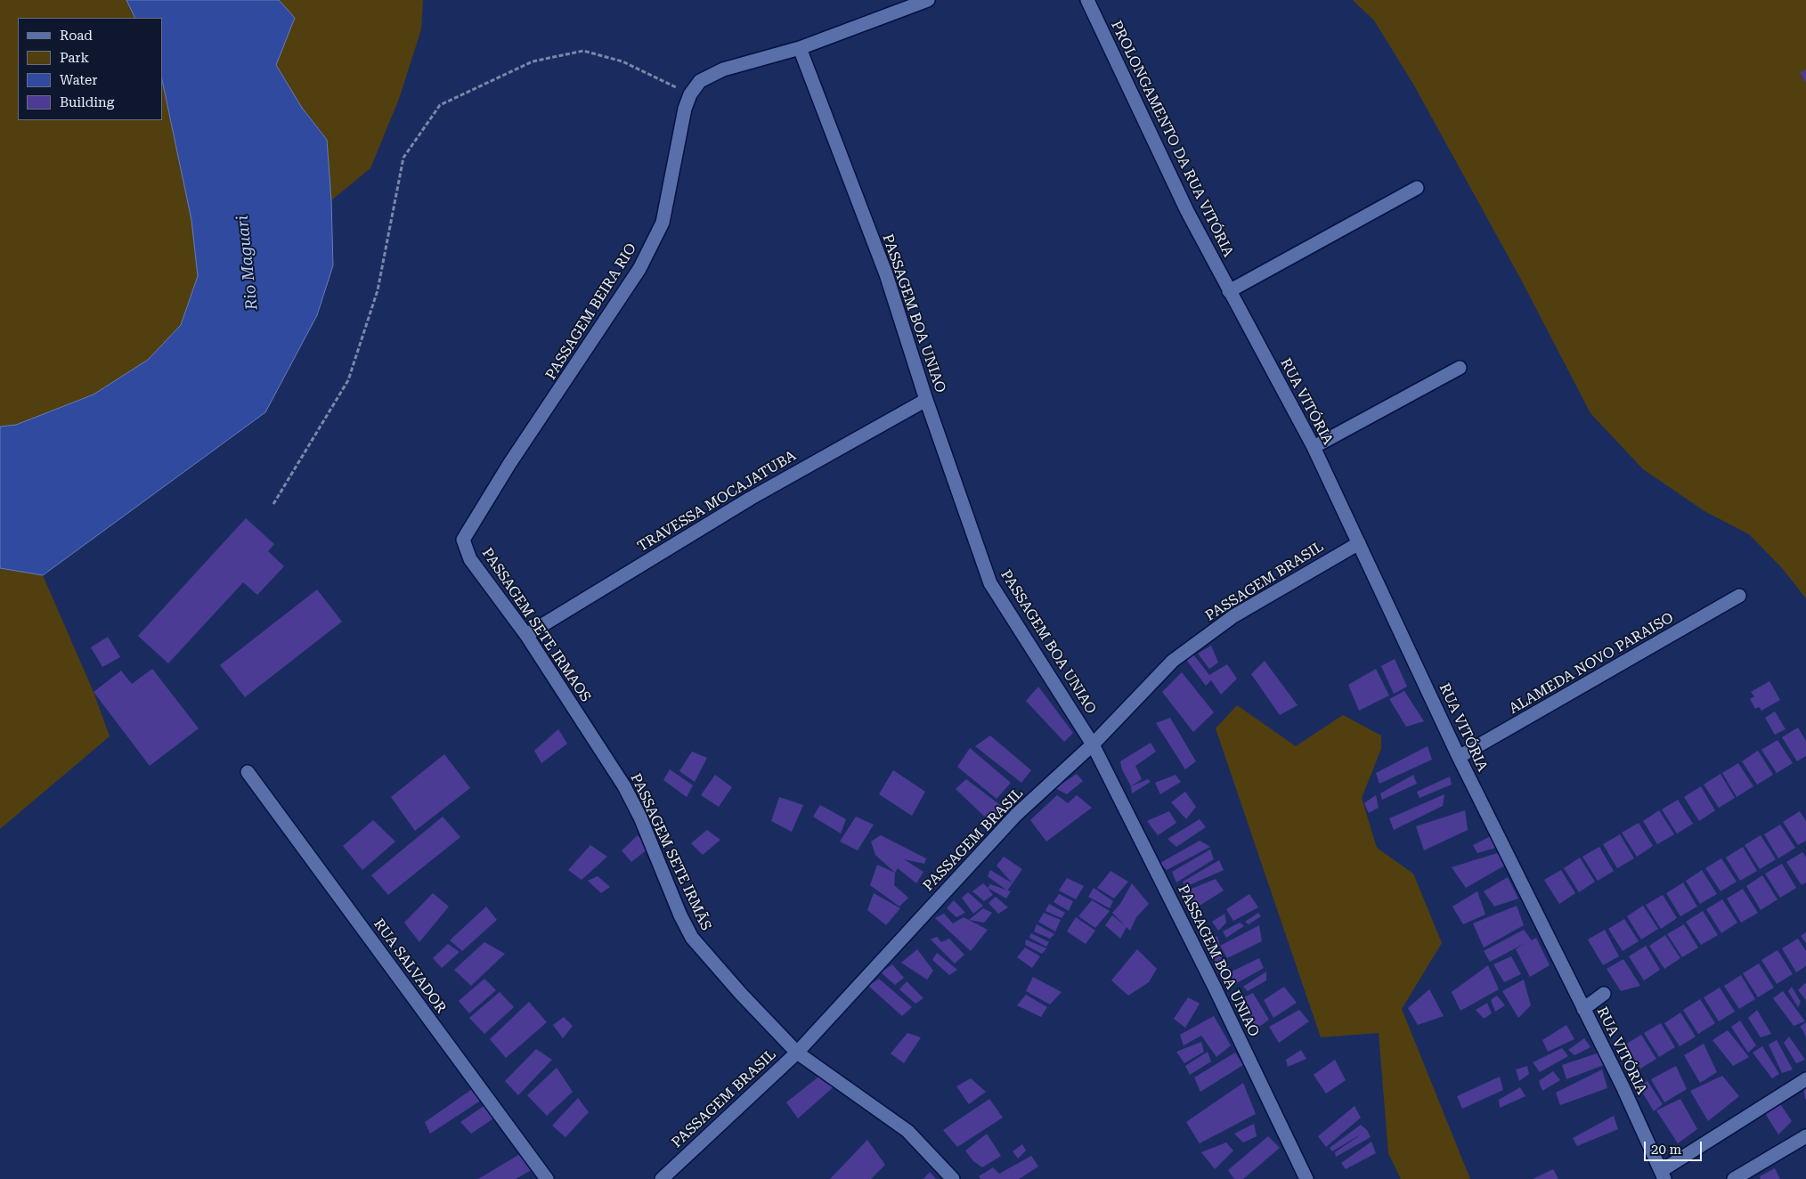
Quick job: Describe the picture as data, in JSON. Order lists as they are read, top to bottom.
{
  "streets": {
    "street": [
      "PROLONGAMENTO DA RUA VITÓRIA",
      "PASSAGEM BEIRA RIO",
      "PASSAGEM BOA UNIAO",
      "RUA VITÓRIA",
      "TRAVESSA MOCAJATUBA",
      "PASSAGEM BRASIL",
      "PASSAGEM SETE IRMAOS",
      "ALAMEDA NOVO PARAISO",
      "PASSAGEM SETE IRMÃS",
      "RUA SALVADOR"
    ]
  },
  "crossings": [
    ["PROLONGAMENTO DA RUA VITÓRIA", "RUA VITÓRIA"],
    ["PASSAGEM BEIRA RIO", "PASSAGEM BOA UNIAO"],
    ["PASSAGEM BEIRA RIO", "PASSAGEM SETE IRMAOS"],
    ["PASSAGEM BOA UNIAO", "TRAVESSA MOCAJATUBA"],
    ["PASSAGEM BOA UNIAO", "PASSAGEM BRASIL"],
    ["RUA VITÓRIA", "PASSAGEM BRASIL"],
    ["RUA VITÓRIA", "ALAMEDA NOVO PARAISO"],
    ["TRAVESSA MOCAJATUBA", "PASSAGEM SETE IRMAOS"],
    ["PASSAGEM BRASIL", "PASSAGEM SETE IRMÃS"],
    ["PASSAGEM SETE IRMAOS", "PASSAGEM SETE IRMÃS"]
  ],
  "water": ["Rio Maguari"],
  "legend": [
    "Road",
    "Park",
    "Water",
    "Building"
  ],
  "scale_bar": "20 m"
}
